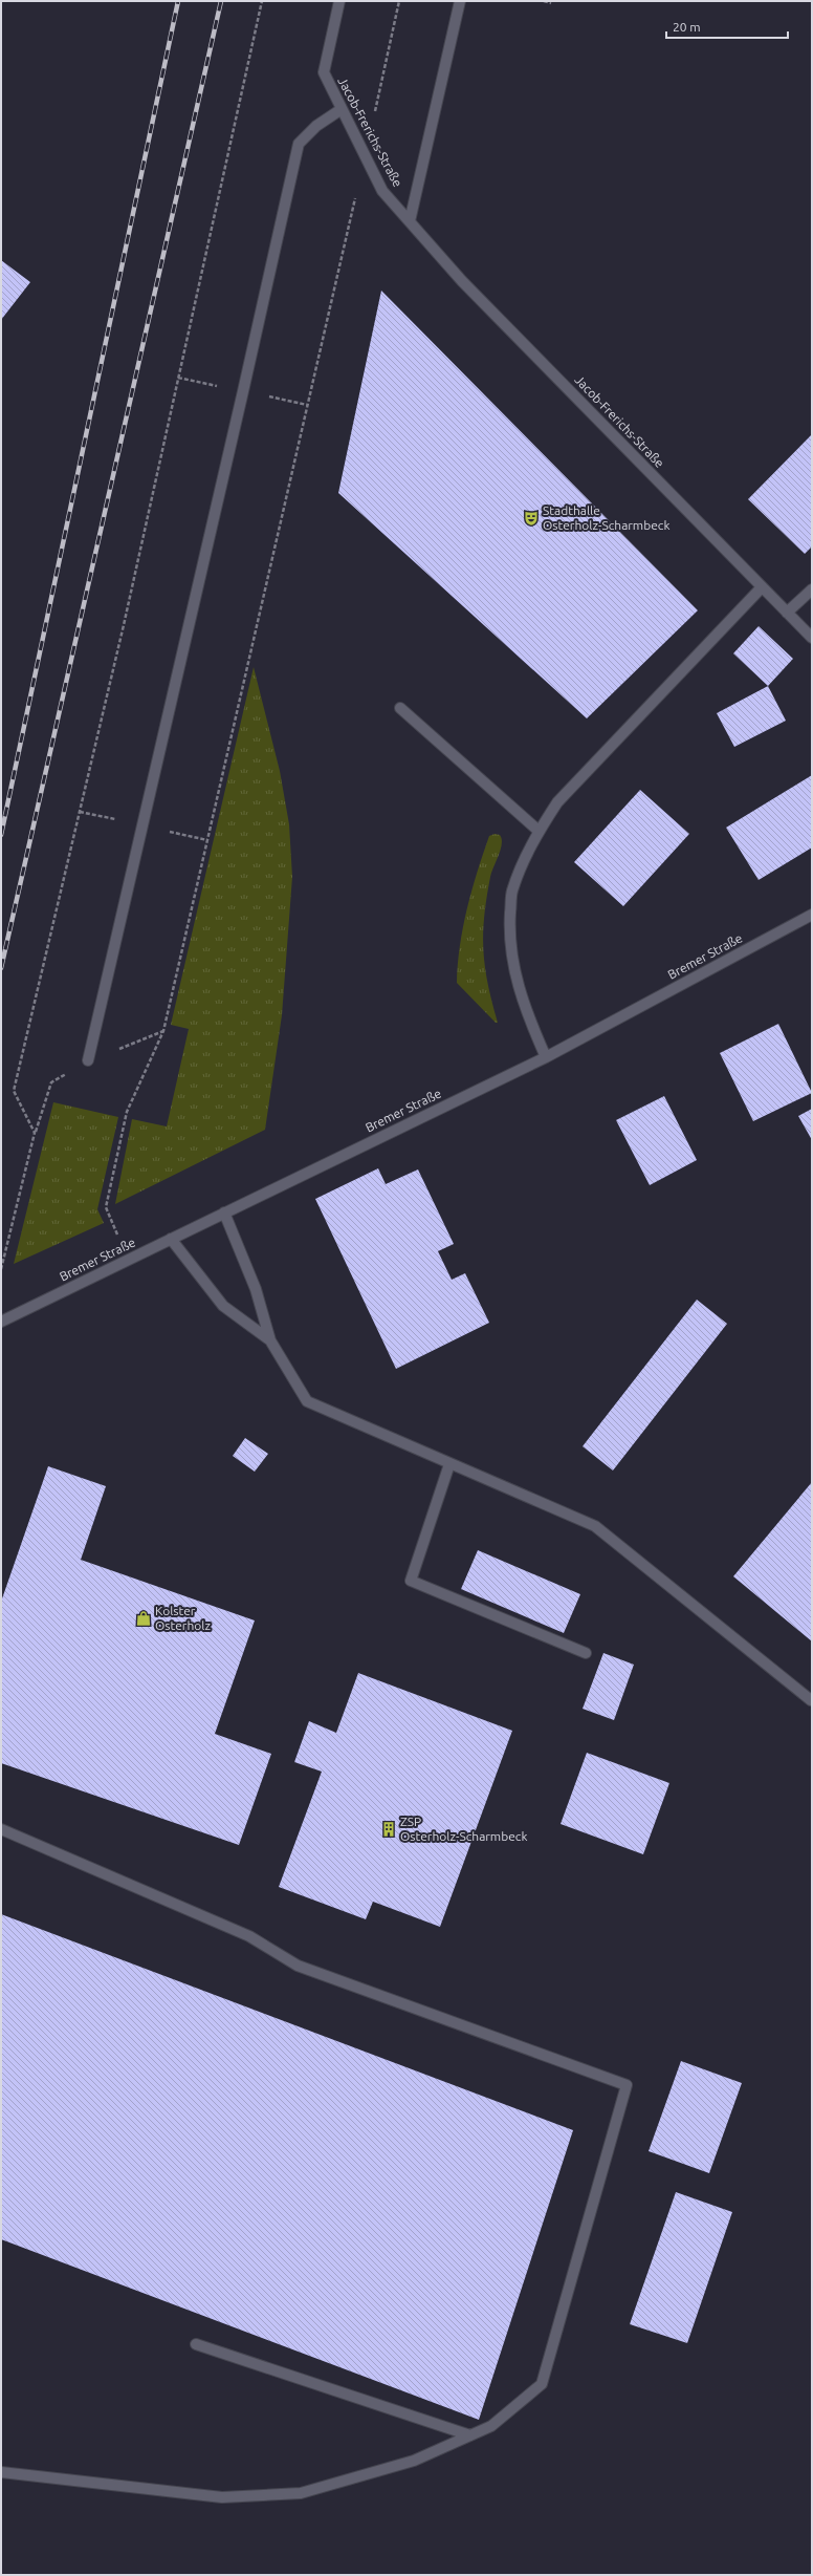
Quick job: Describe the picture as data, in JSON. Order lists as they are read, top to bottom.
{
  "streets": {
    "street": ["Jacob-Frerichs-Straße", "Bremer Straße"]
  },
  "places": {
    "theatre": ["Stadthalle Osterholz-Scharmbeck"],
    "shop": ["Kolster Osterholz"],
    "building": ["ZSP Osterholz-Scharmbeck"]
  },
  "scale_bar": "20 m"
}
